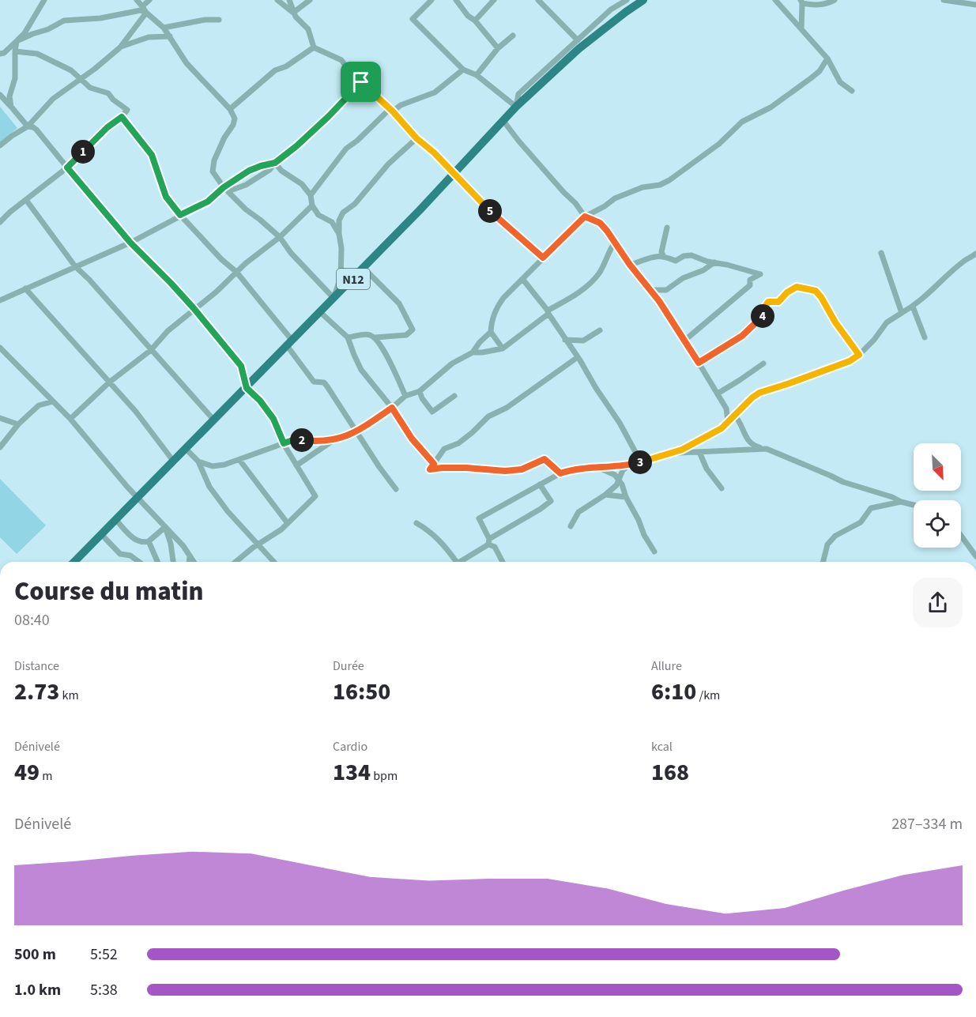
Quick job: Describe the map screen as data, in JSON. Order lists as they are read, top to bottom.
{
  "streets": {
    "main road": ["N12"]
  },
  "north": "bottom right",
  "page": {
    "pins": [
      "1",
      "5",
      "4",
      "2",
      "3"
    ],
    "heading": ["Course du matin", "08:40"],
    "stats": [
      ["Distance", "2.73 km"],
      ["Durée", "16:50"],
      ["Allure", "6:10 /km"],
      ["Dénivelé", "49 m"],
      ["Cardio", "134 bpm"],
      ["kcal", "168"]
    ],
    "chart": ["Dénivelé", "287–334 m"],
    "list": [
      {
        "name": "500 m",
        "note": "5:52"
      },
      {
        "name": "1.0 km",
        "note": "5:38"
      }
    ]
  }
}
